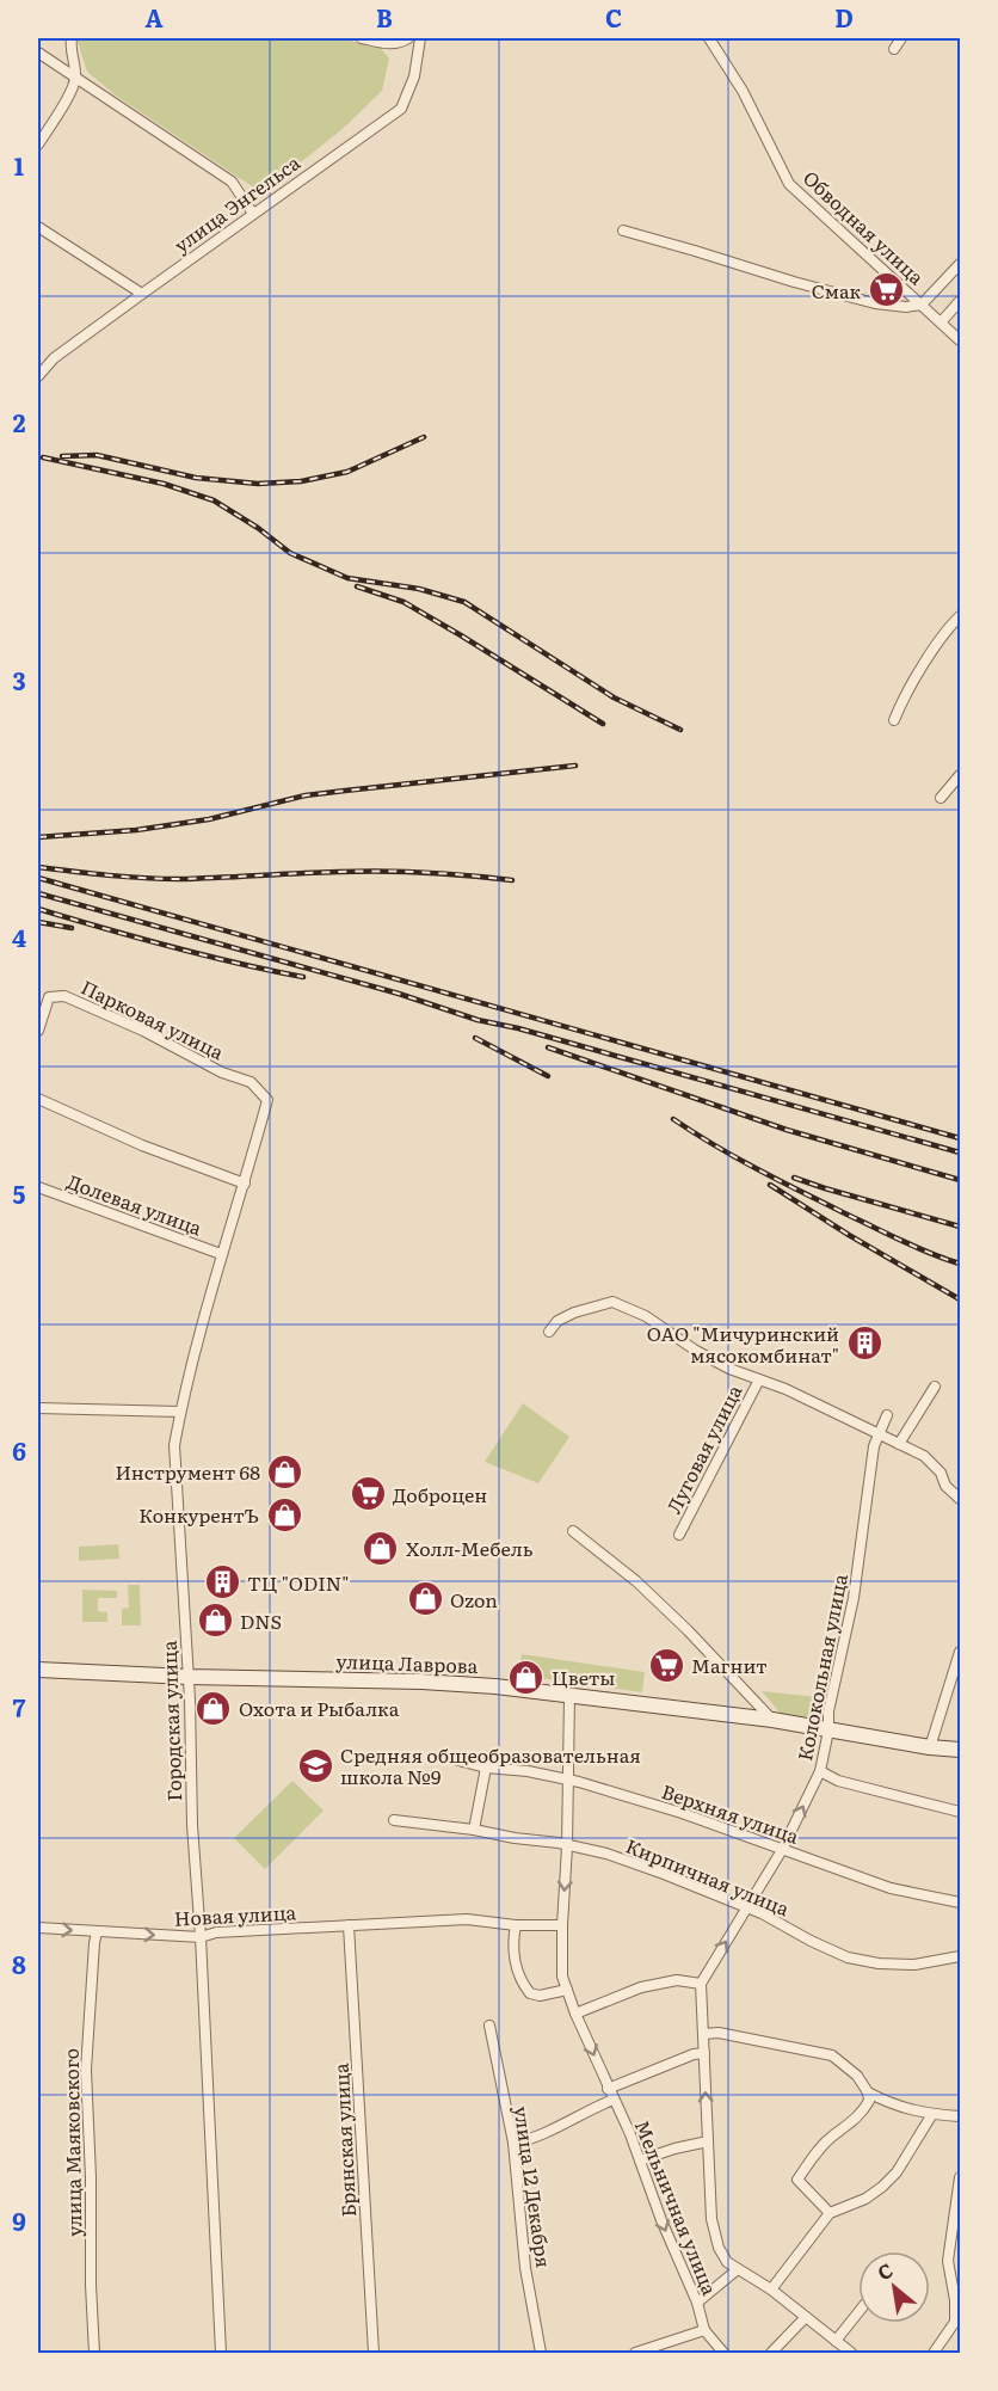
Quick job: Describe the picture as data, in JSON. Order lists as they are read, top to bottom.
{
  "streets": {
    "main road": ["улица Лаврова"],
    "street": [
      "улица Энгельса",
      "Обводная улица",
      "Парковая улица",
      "Долевая улица",
      "Луговая улица",
      "Колокольная улица",
      "Городская улица",
      "Верхняя улица",
      "Кирпичная улица",
      "Новая улица",
      "Брянская улица",
      "улица Маяковского",
      "улица 12 Декабря",
      "Мельничная улица"
    ]
  },
  "crossings": [
    ["Парковая улица", "Городская улица"],
    ["Долевая улица", "Городская улица"],
    ["Луговая улица", "Колокольная улица"],
    ["улица Лаврова", "Колокольная улица"],
    ["улица Лаврова", "Городская улица"],
    ["улица Лаврова", "Мельничная улица"],
    ["Колокольная улица", "Верхняя улица"],
    ["Колокольная улица", "Кирпичная улица"],
    ["Городская улица", "Новая улица"],
    ["Верхняя улица", "Мельничная улица"],
    ["Кирпичная улица", "Мельничная улица"],
    ["Новая улица", "Брянская улица"],
    ["Новая улица", "улица Маяковского"]
  ],
  "one_way": ["Новая улица"],
  "places": {
    "supermarket": ["Смак", "Доброцен", "Магнит"],
    "building": ["ОАО \"Мичуринский мясокомбинат\"", "ТЦ \"ODIN\""],
    "shop": [
      "Инструмент 68",
      "КонкурентЪ",
      "Холл-Мебель",
      "Ozon",
      "DNS",
      "Цветы",
      "Охота и Рыбалка"
    ],
    "school or university": ["Средняя общеобразовательная школа №9"]
  },
  "north": "top left",
  "grid": {
    "columns": [
      "A",
      "B",
      "C",
      "D"
    ],
    "rows": [
      "1",
      "2",
      "3",
      "4",
      "5",
      "6",
      "7",
      "8",
      "9"
    ]
  }
}
